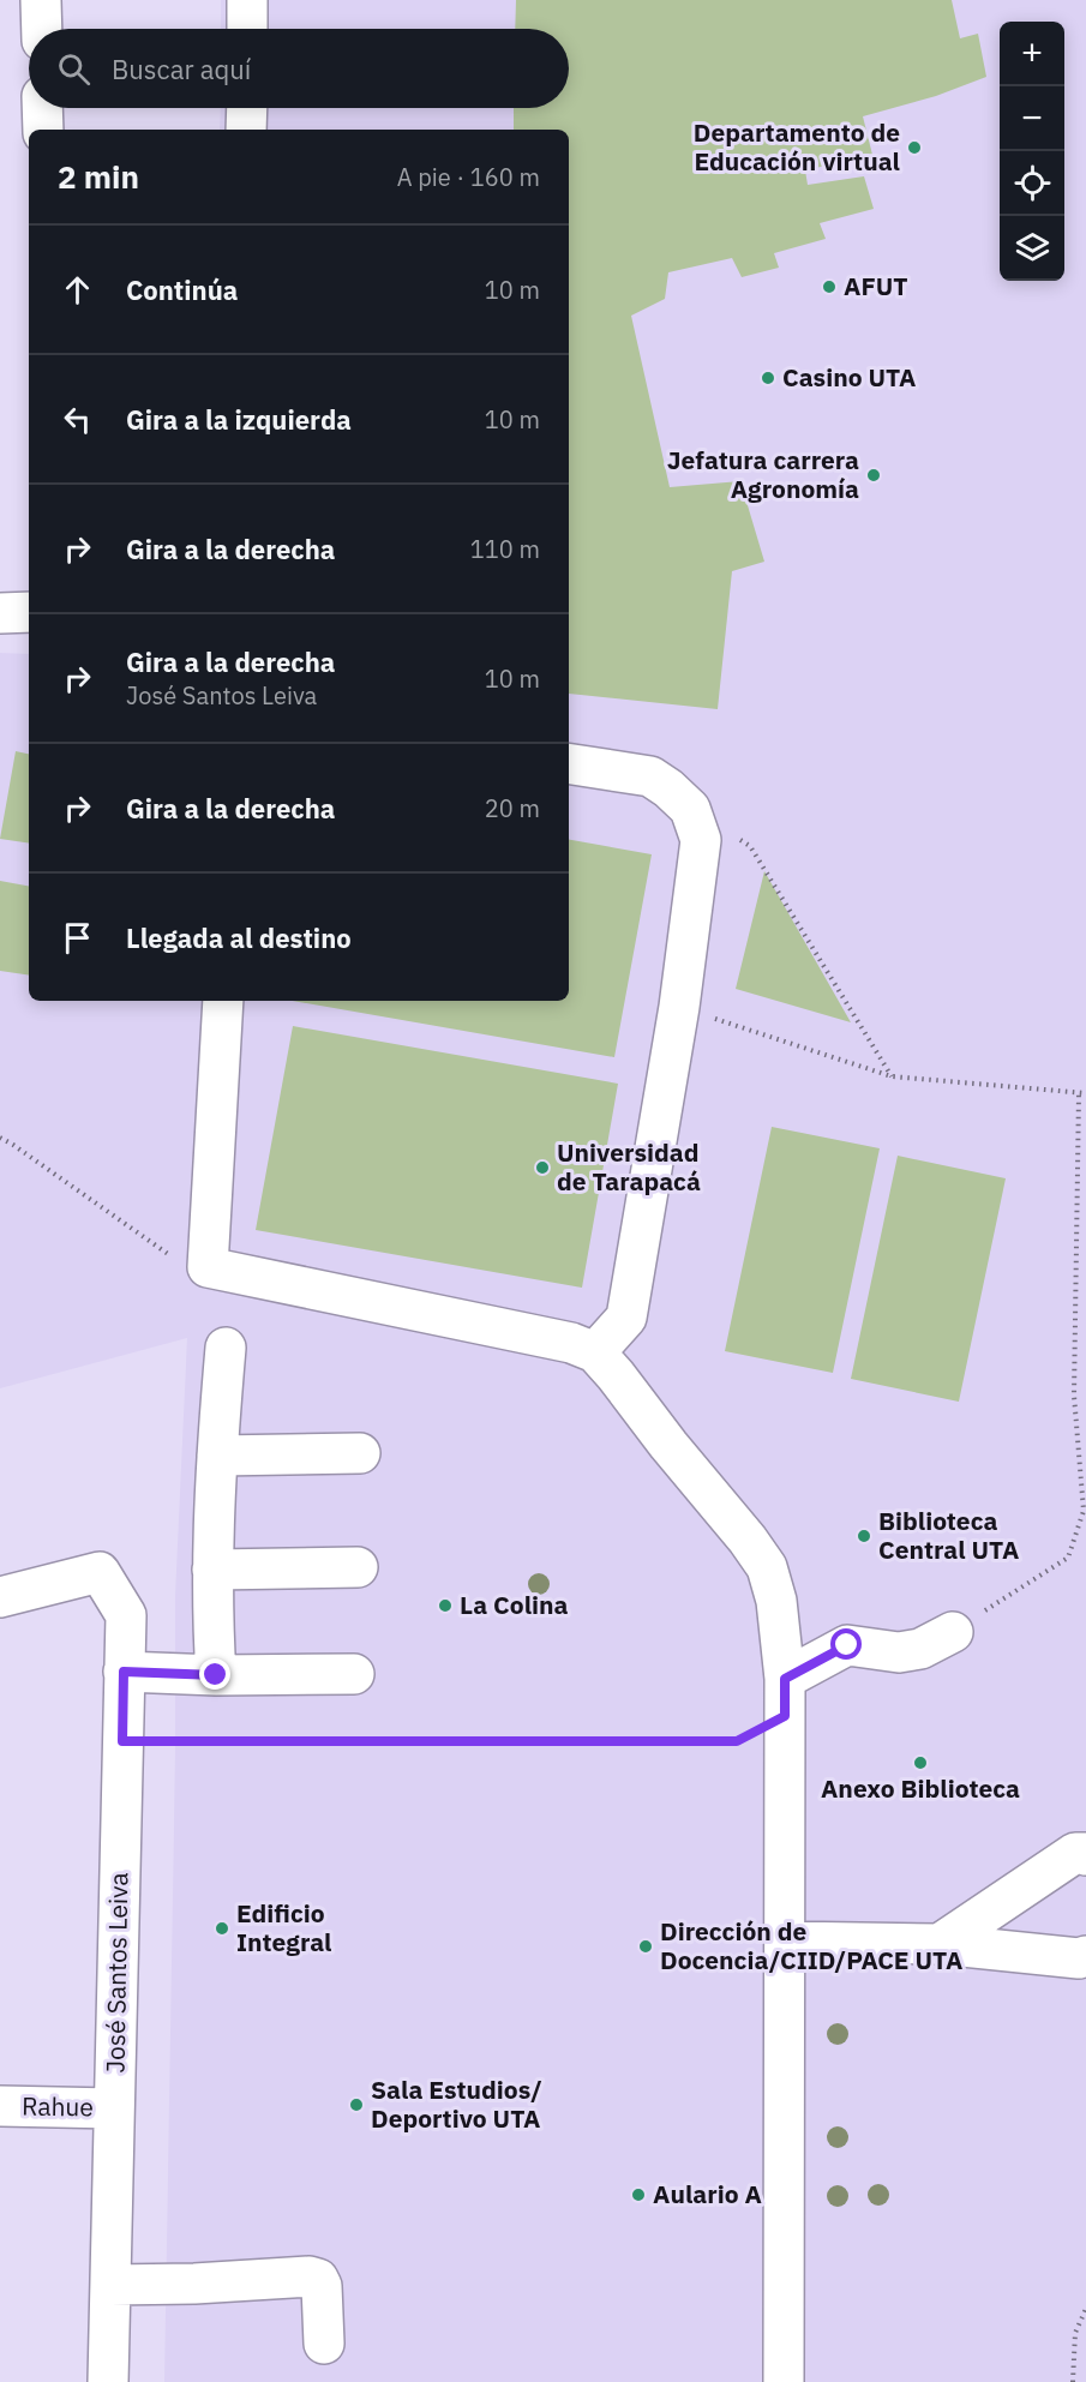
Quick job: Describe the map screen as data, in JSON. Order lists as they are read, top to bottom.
{
  "streets": {
    "street": ["José Santos Leiva", "Rahue"]
  },
  "crossings": [
    ["José Santos Leiva", "Rahue"]
  ],
  "places": [
    "Departamento de Educación virtual",
    "AFUT",
    "Casino UTA",
    "Jefatura carrera Agronomía",
    "Universidad de Tarapacá",
    "Biblioteca Central UTA",
    "La Colina",
    "Anexo Biblioteca",
    "Edificio Integral",
    "Dirección de Docencia/CIID/PACE UTA",
    "Sala Estudios/ Deportivo UTA",
    "Aulario A"
  ],
  "page": {
    "map_buttons": ["+", "−"],
    "search": "Buscar aquí",
    "heading": ["2 min", "A pie · 160 m"],
    "list": [
      ["Continúa", "10 m"],
      ["Gira a la izquierda", "10 m"],
      ["Gira a la derecha", "110 m"],
      ["Gira a la derecha", "José Santos Leiva", "10 m"],
      ["Gira a la derecha", "20 m"],
      "Llegada al destino"
    ]
  }
}
